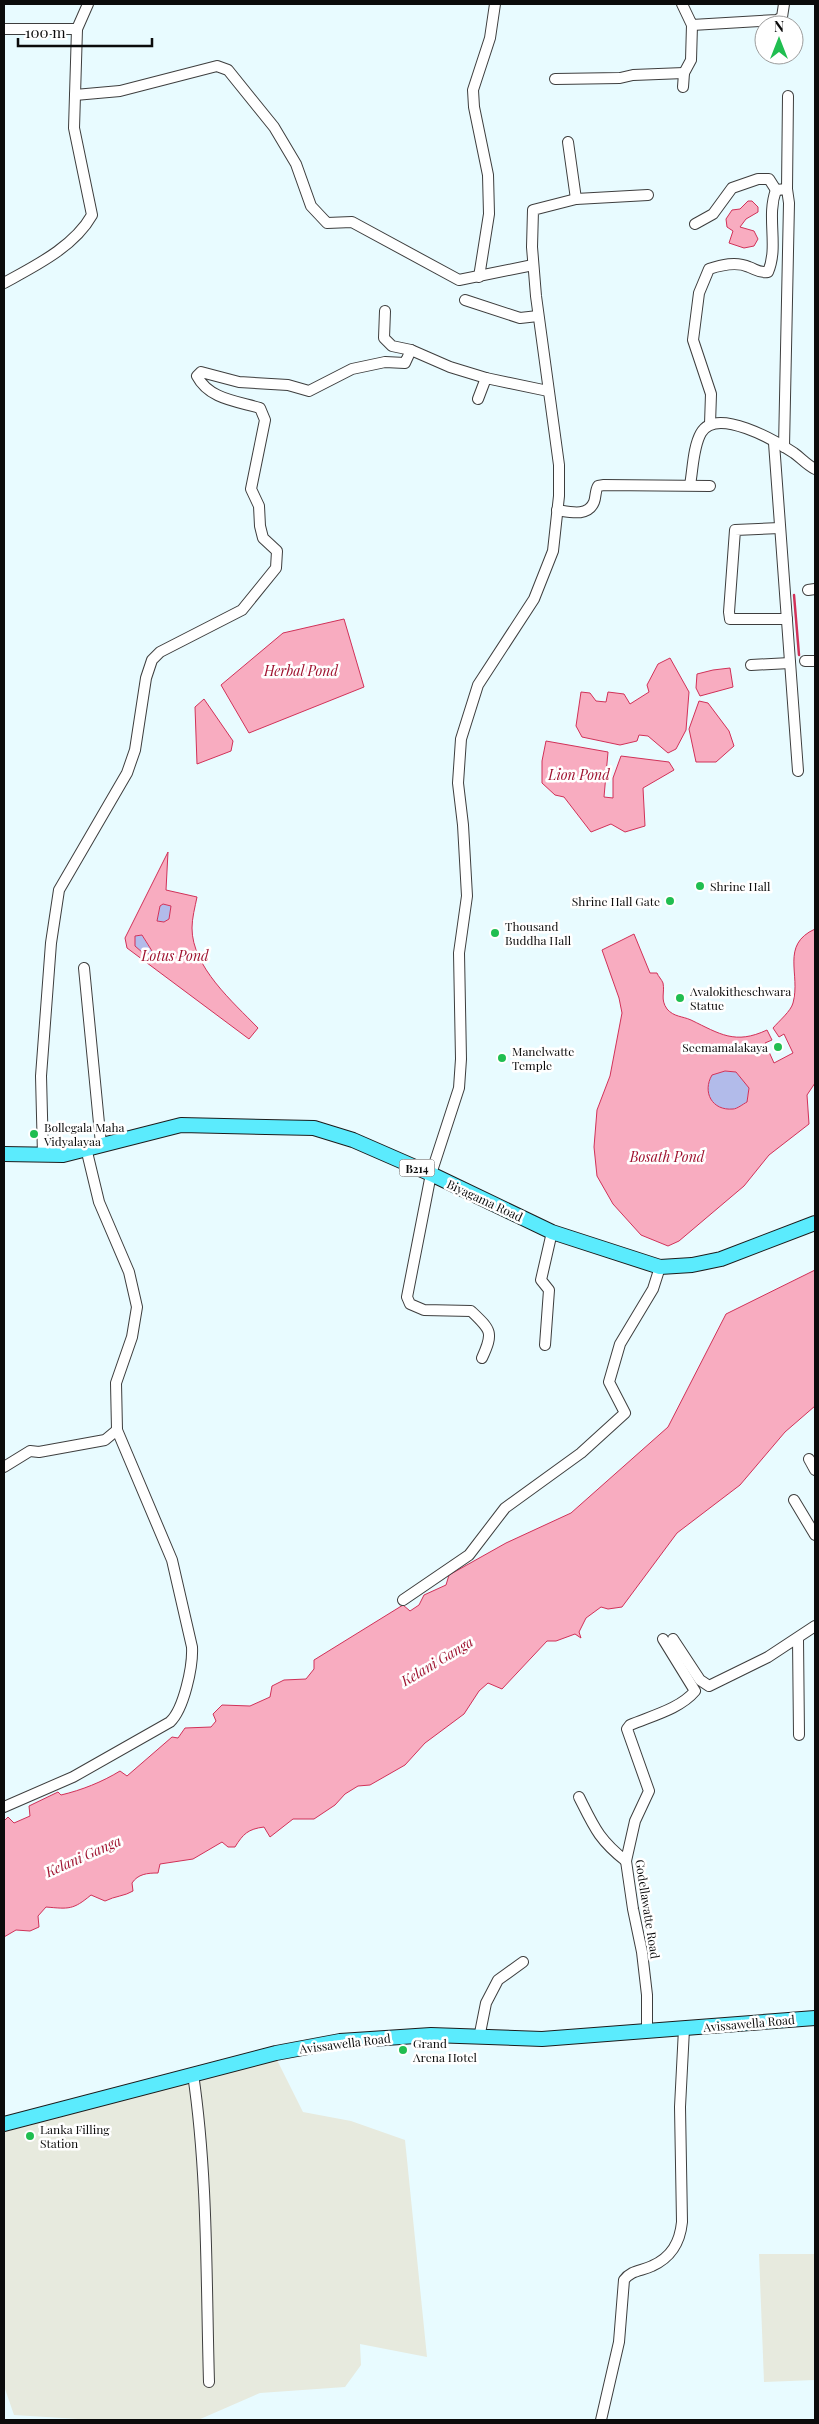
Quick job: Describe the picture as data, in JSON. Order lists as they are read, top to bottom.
{
  "streets": {
    "main road": ["B214", "Biyagama Road", "Avissawella Road"],
    "street": ["Godellawatte Road"]
  },
  "crossings": [
    ["Godellawatte Road", "Avissawella Road"]
  ],
  "water": [
    "Herbal Pond",
    "Lion Pond",
    "Lotus Pond",
    "Bosath Pond",
    "Kelani Ganga"
  ],
  "places": [
    "Shrine Hall",
    "Shrine Hall Gate",
    "Thousand Buddha Hall",
    "Avalokitheschwara Statue",
    "Seemamalakaya",
    "Manelwatte Temple",
    "Bollegala Maha Vidyalayaa",
    "Grand Arena Hotel",
    "Lanka Filling Station"
  ],
  "scale_bar": "100 m",
  "north": "top"
}
